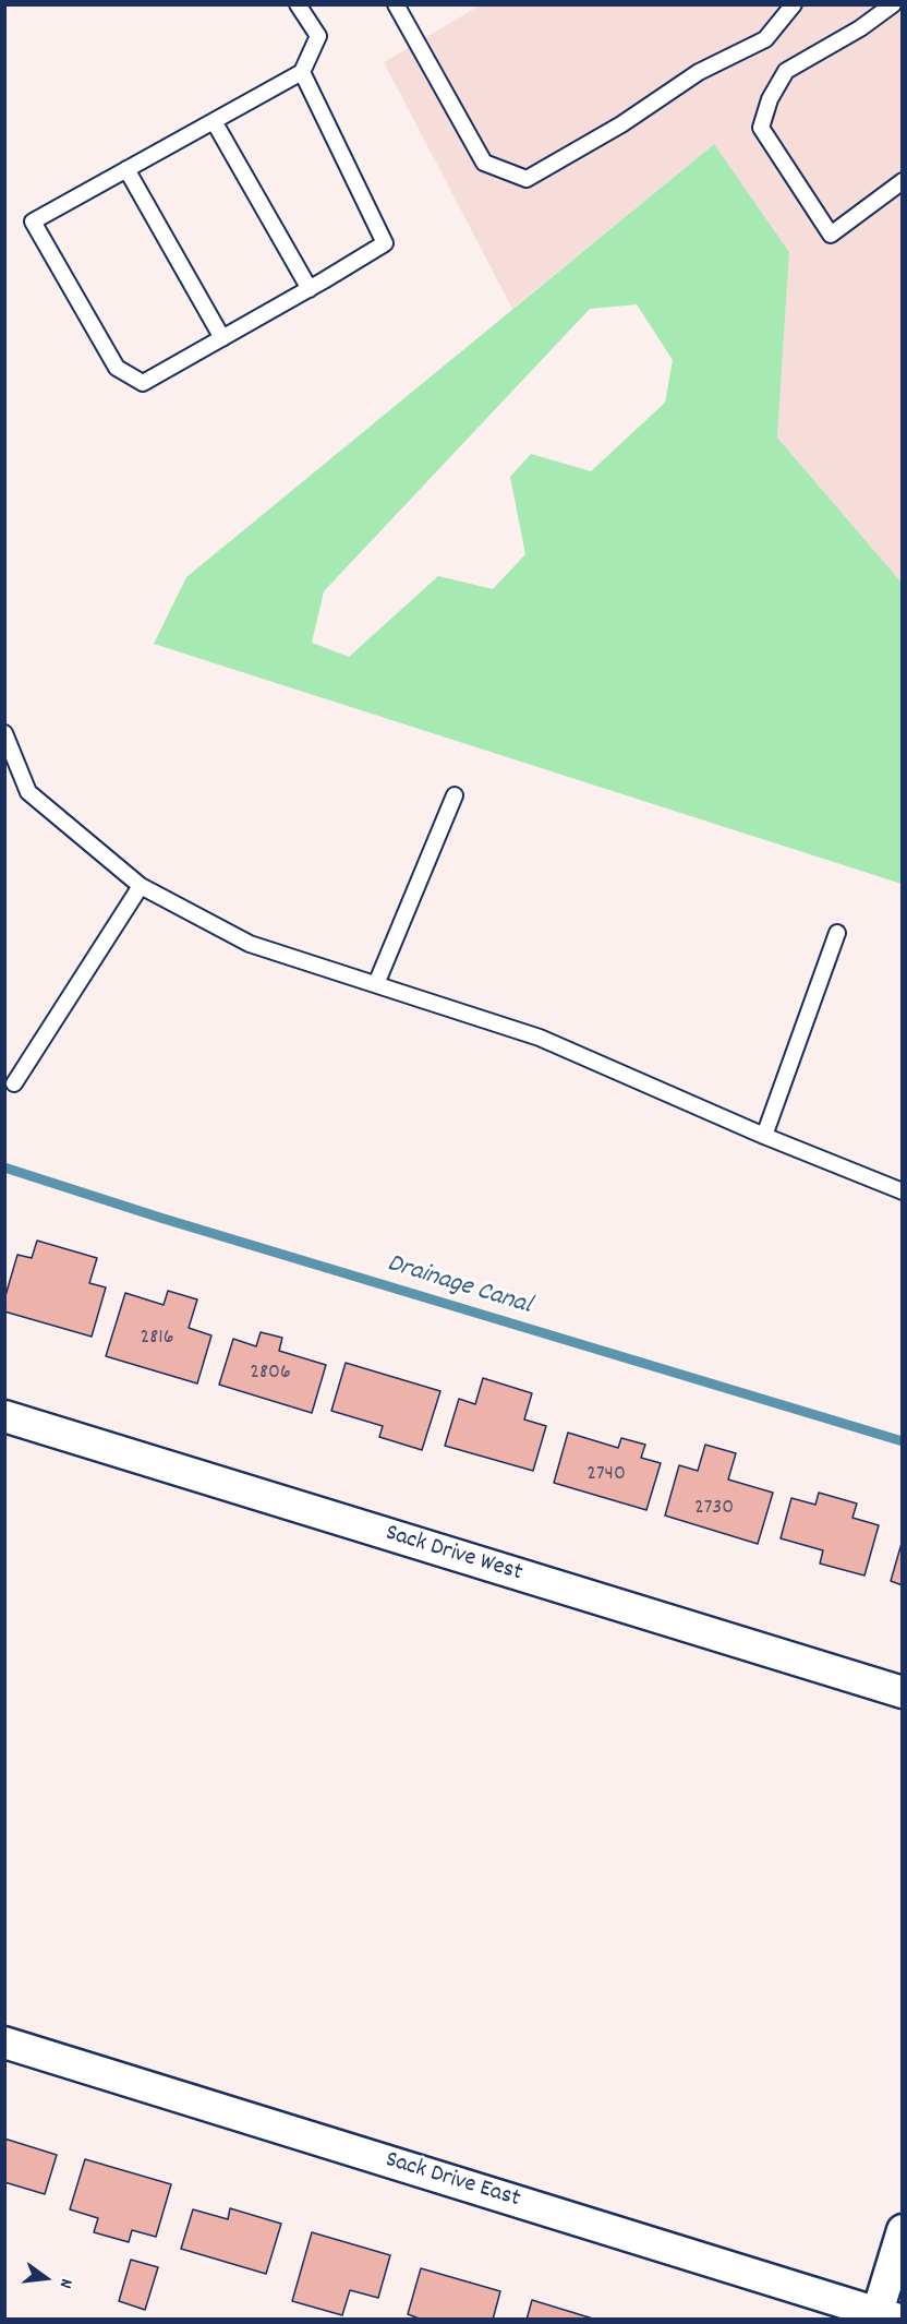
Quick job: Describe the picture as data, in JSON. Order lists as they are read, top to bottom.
{
  "streets": {
    "street": ["Sack Drive West", "Sack Drive East"]
  },
  "water": ["Drainage Canal"],
  "house_numbers": [
    "2816",
    "2806",
    "2740",
    "2730"
  ],
  "north": "right"
}
